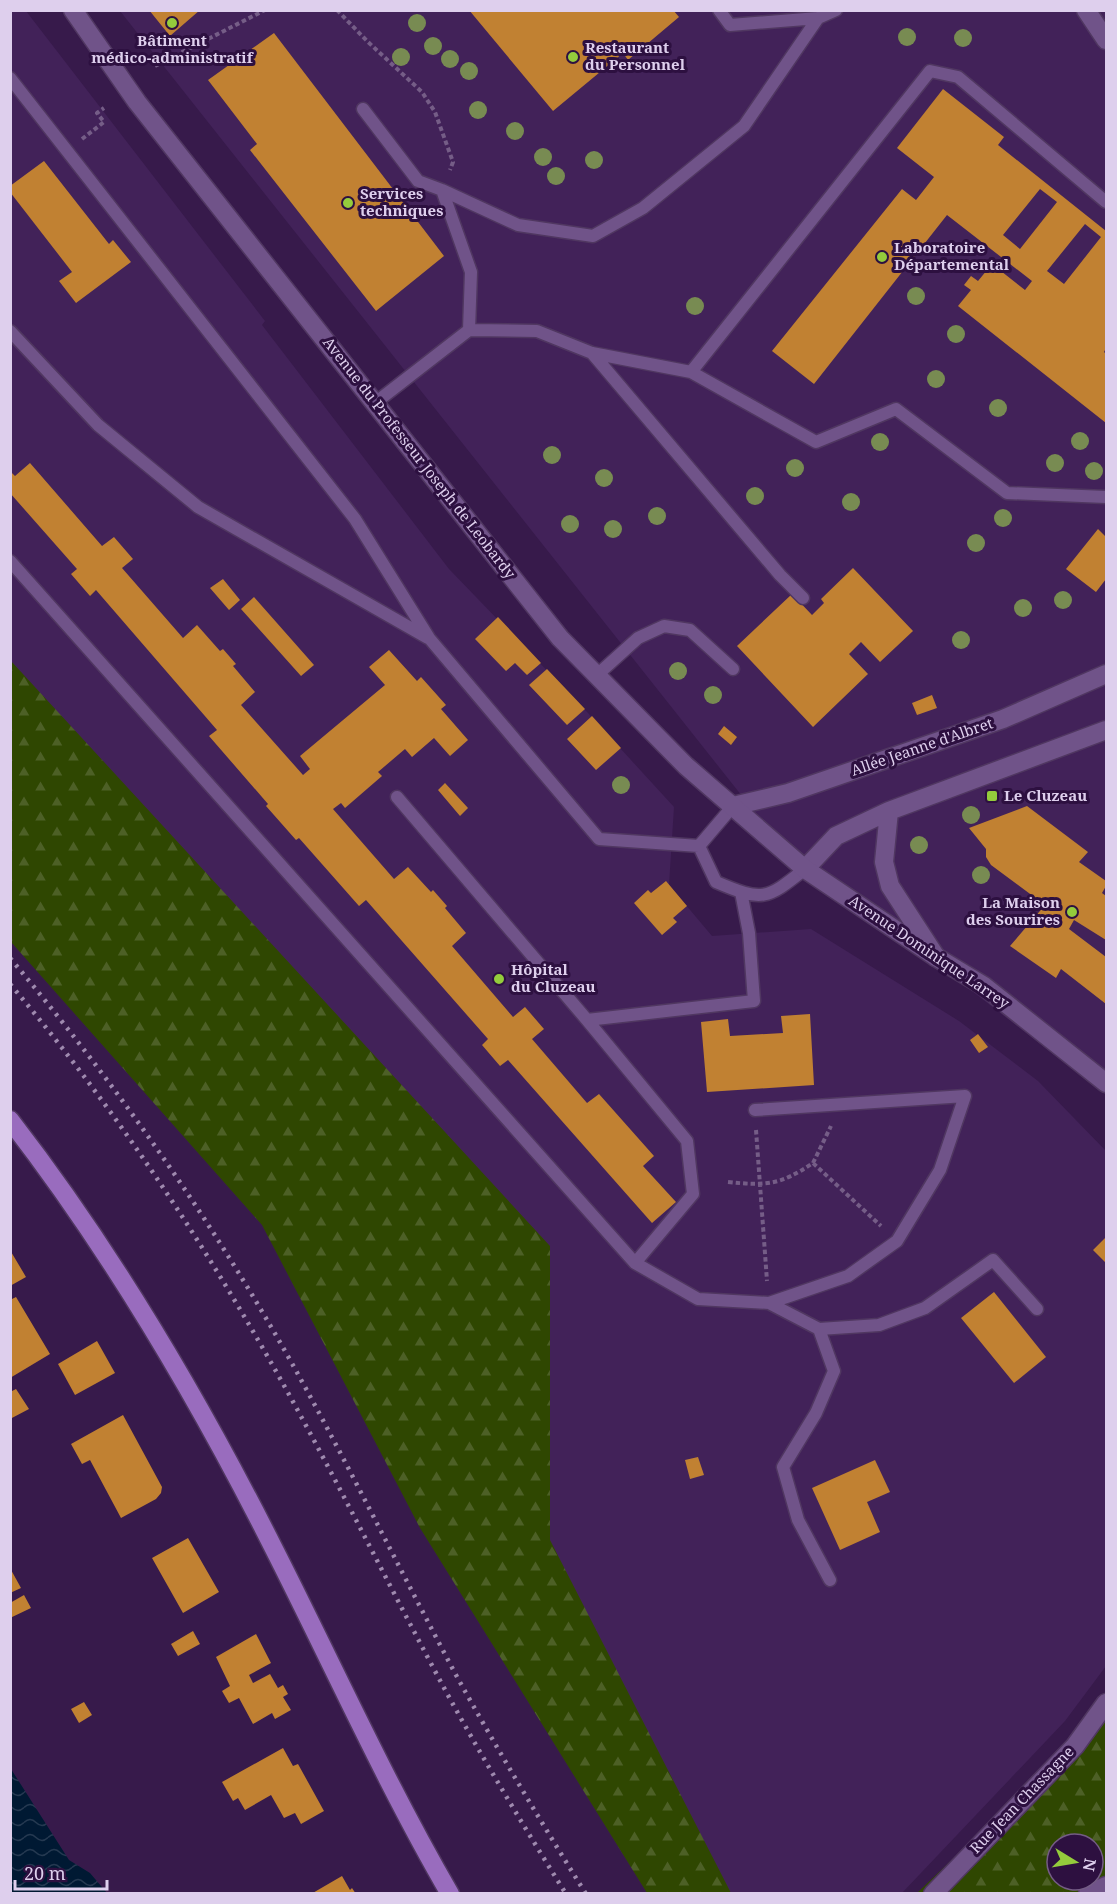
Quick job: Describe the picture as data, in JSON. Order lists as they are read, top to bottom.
{
  "streets": {
    "main road": [
      "Avenue du Professeur Joseph de Leobardy",
      "Allée Jeanne d'Albret",
      "Avenue Dominique Larrey",
      "Rue Jean Chassagne"
    ]
  },
  "crossings": [
    ["Avenue du Professeur Joseph de Leobardy", "Allée Jeanne d'Albret"],
    ["Avenue du Professeur Joseph de Leobardy", "Avenue Dominique Larrey"]
  ],
  "places": {
    "other": [
      "Bâtiment médico-administratif",
      "Restaurant du Personnel",
      "Services techniques",
      "Laboratoire Départemental",
      "La Maison des Sourires",
      "Hôpital du Cluzeau"
    ],
    "transit": ["Le Cluzeau"]
  },
  "scale_bar": "20 m",
  "north": "right"
}
